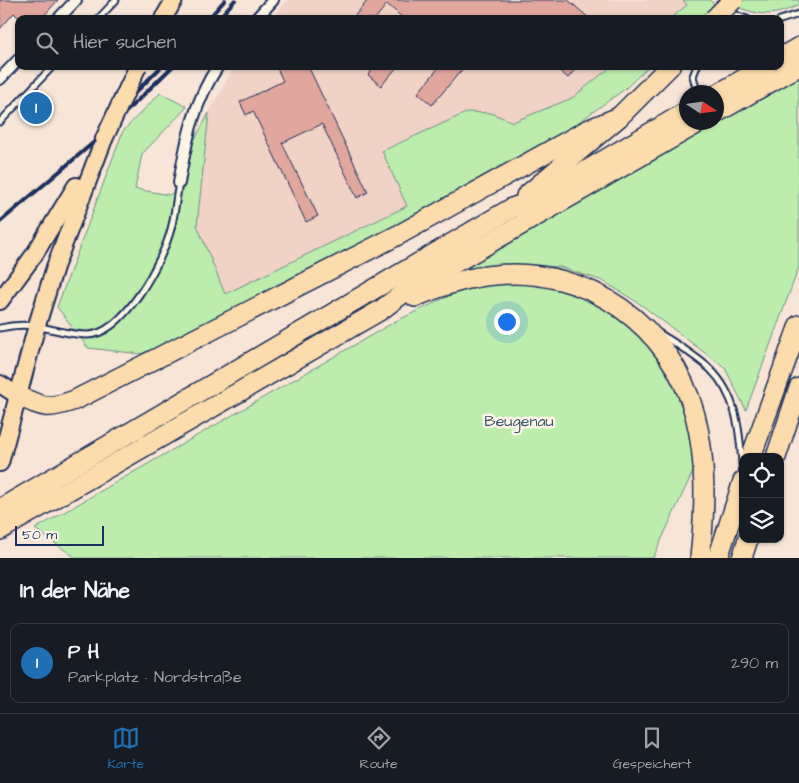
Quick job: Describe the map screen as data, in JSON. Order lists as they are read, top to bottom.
{
  "parks": ["Beugenau"],
  "scale_bar": "50 m",
  "north": "right",
  "page": {
    "search": "Hier suchen",
    "pins": "1",
    "scale": "50 m",
    "heading": "In der Nähe",
    "list": [
      {
        "mark": "1",
        "name": "P H",
        "note": "Parkplatz · Nordstraße",
        "value": "290 m"
      }
    ],
    "nav": ["Karte", "Route", "Gespeichert"]
  }
}
